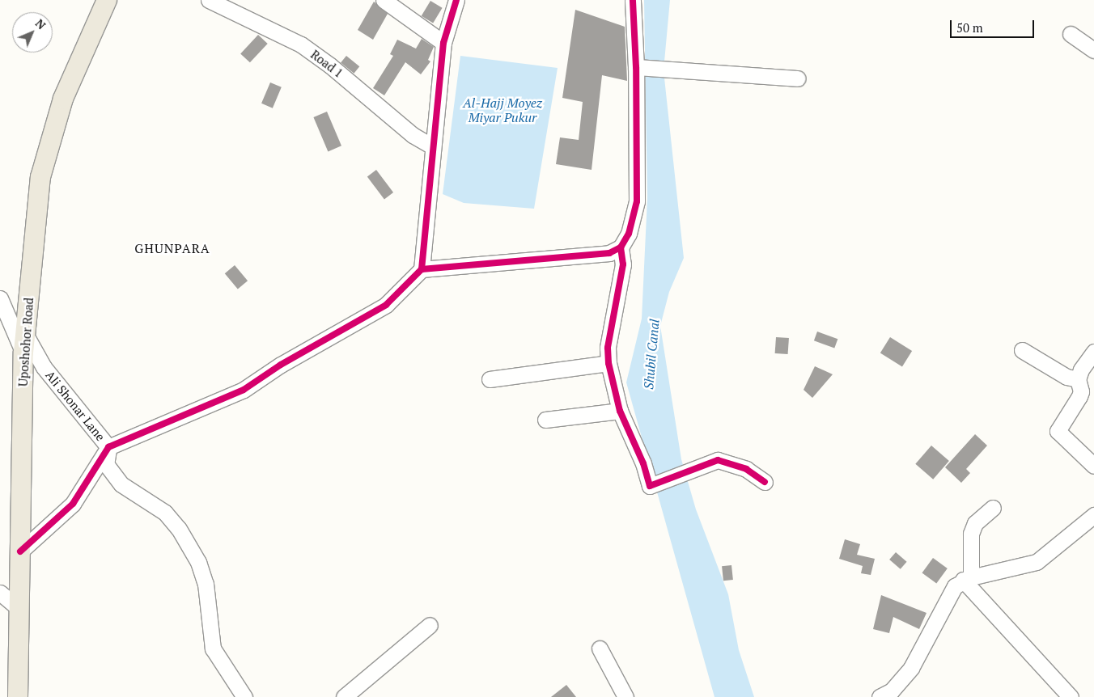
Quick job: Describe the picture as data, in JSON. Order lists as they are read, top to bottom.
{
  "streets": {
    "main road": ["Uposhohor Road"],
    "street": ["Road 1", "Ali Shonar Lane"]
  },
  "crossings": [
    ["Uposhohor Road", "Ali Shonar Lane"]
  ],
  "districts": ["GHUNPARA"],
  "water": ["Al-Hajj Moyez Miyar Pukur", "Shubil Canal"],
  "scale_bar": "50 m",
  "north": "top right"
}
